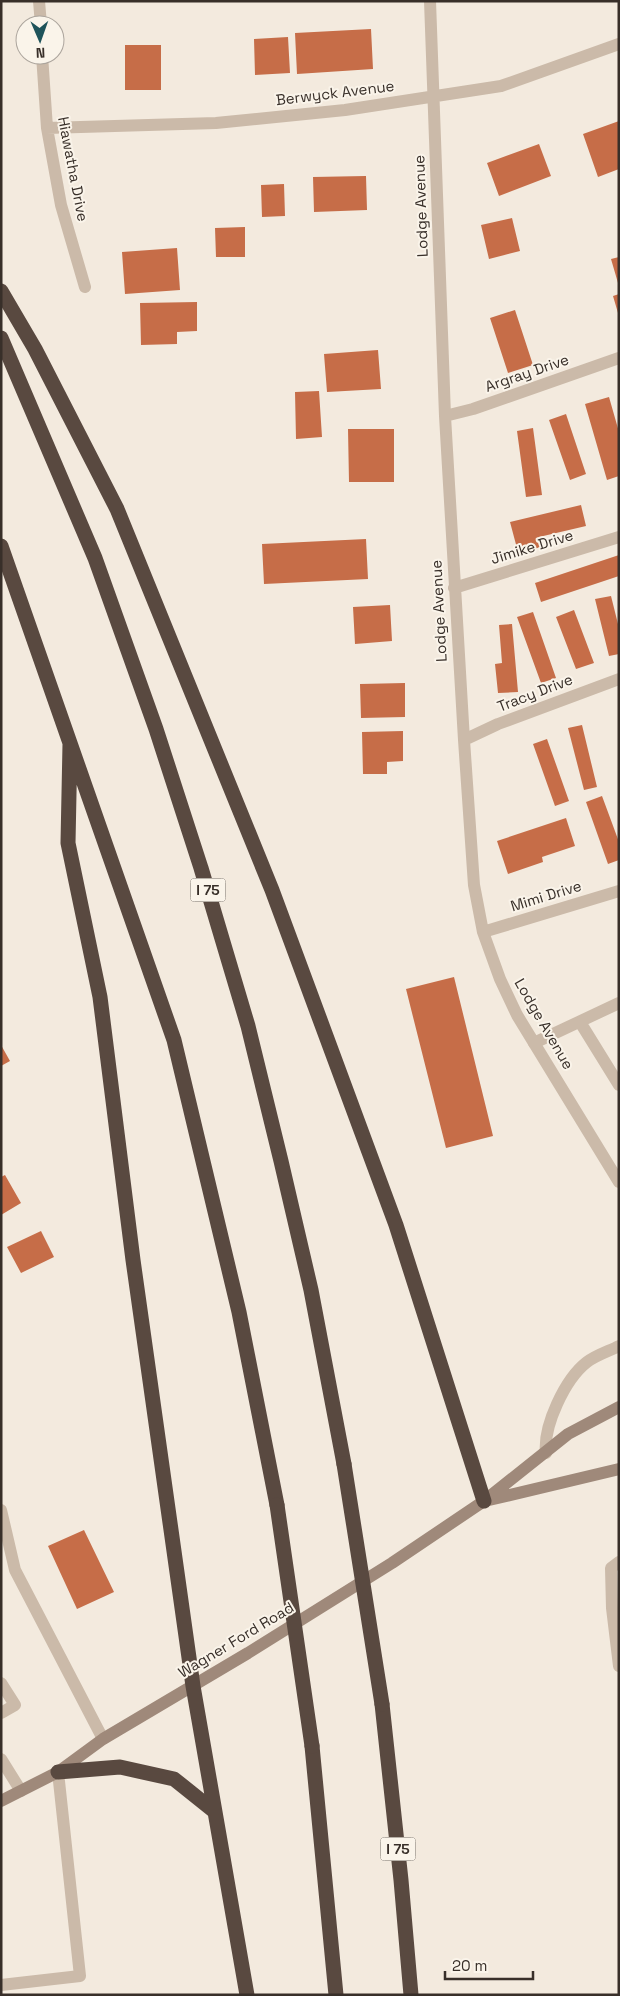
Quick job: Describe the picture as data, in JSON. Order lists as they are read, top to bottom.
{
  "streets": {
    "highway": ["I 75"],
    "main road": ["Wagner Ford Road"],
    "street": [
      "Berwyck Avenue",
      "Hiawatha Drive",
      "Lodge Avenue",
      "Argray Drive",
      "Jimike Drive",
      "Tracy Drive",
      "Mimi Drive"
    ]
  },
  "crossings": [
    ["Berwyck Avenue", "Hiawatha Drive"],
    ["Berwyck Avenue", "Lodge Avenue"],
    ["Lodge Avenue", "Argray Drive"],
    ["Lodge Avenue", "Jimike Drive"],
    ["Lodge Avenue", "Tracy Drive"],
    ["Lodge Avenue", "Mimi Drive"]
  ],
  "scale_bar": "20 m",
  "north": "bottom"
}
